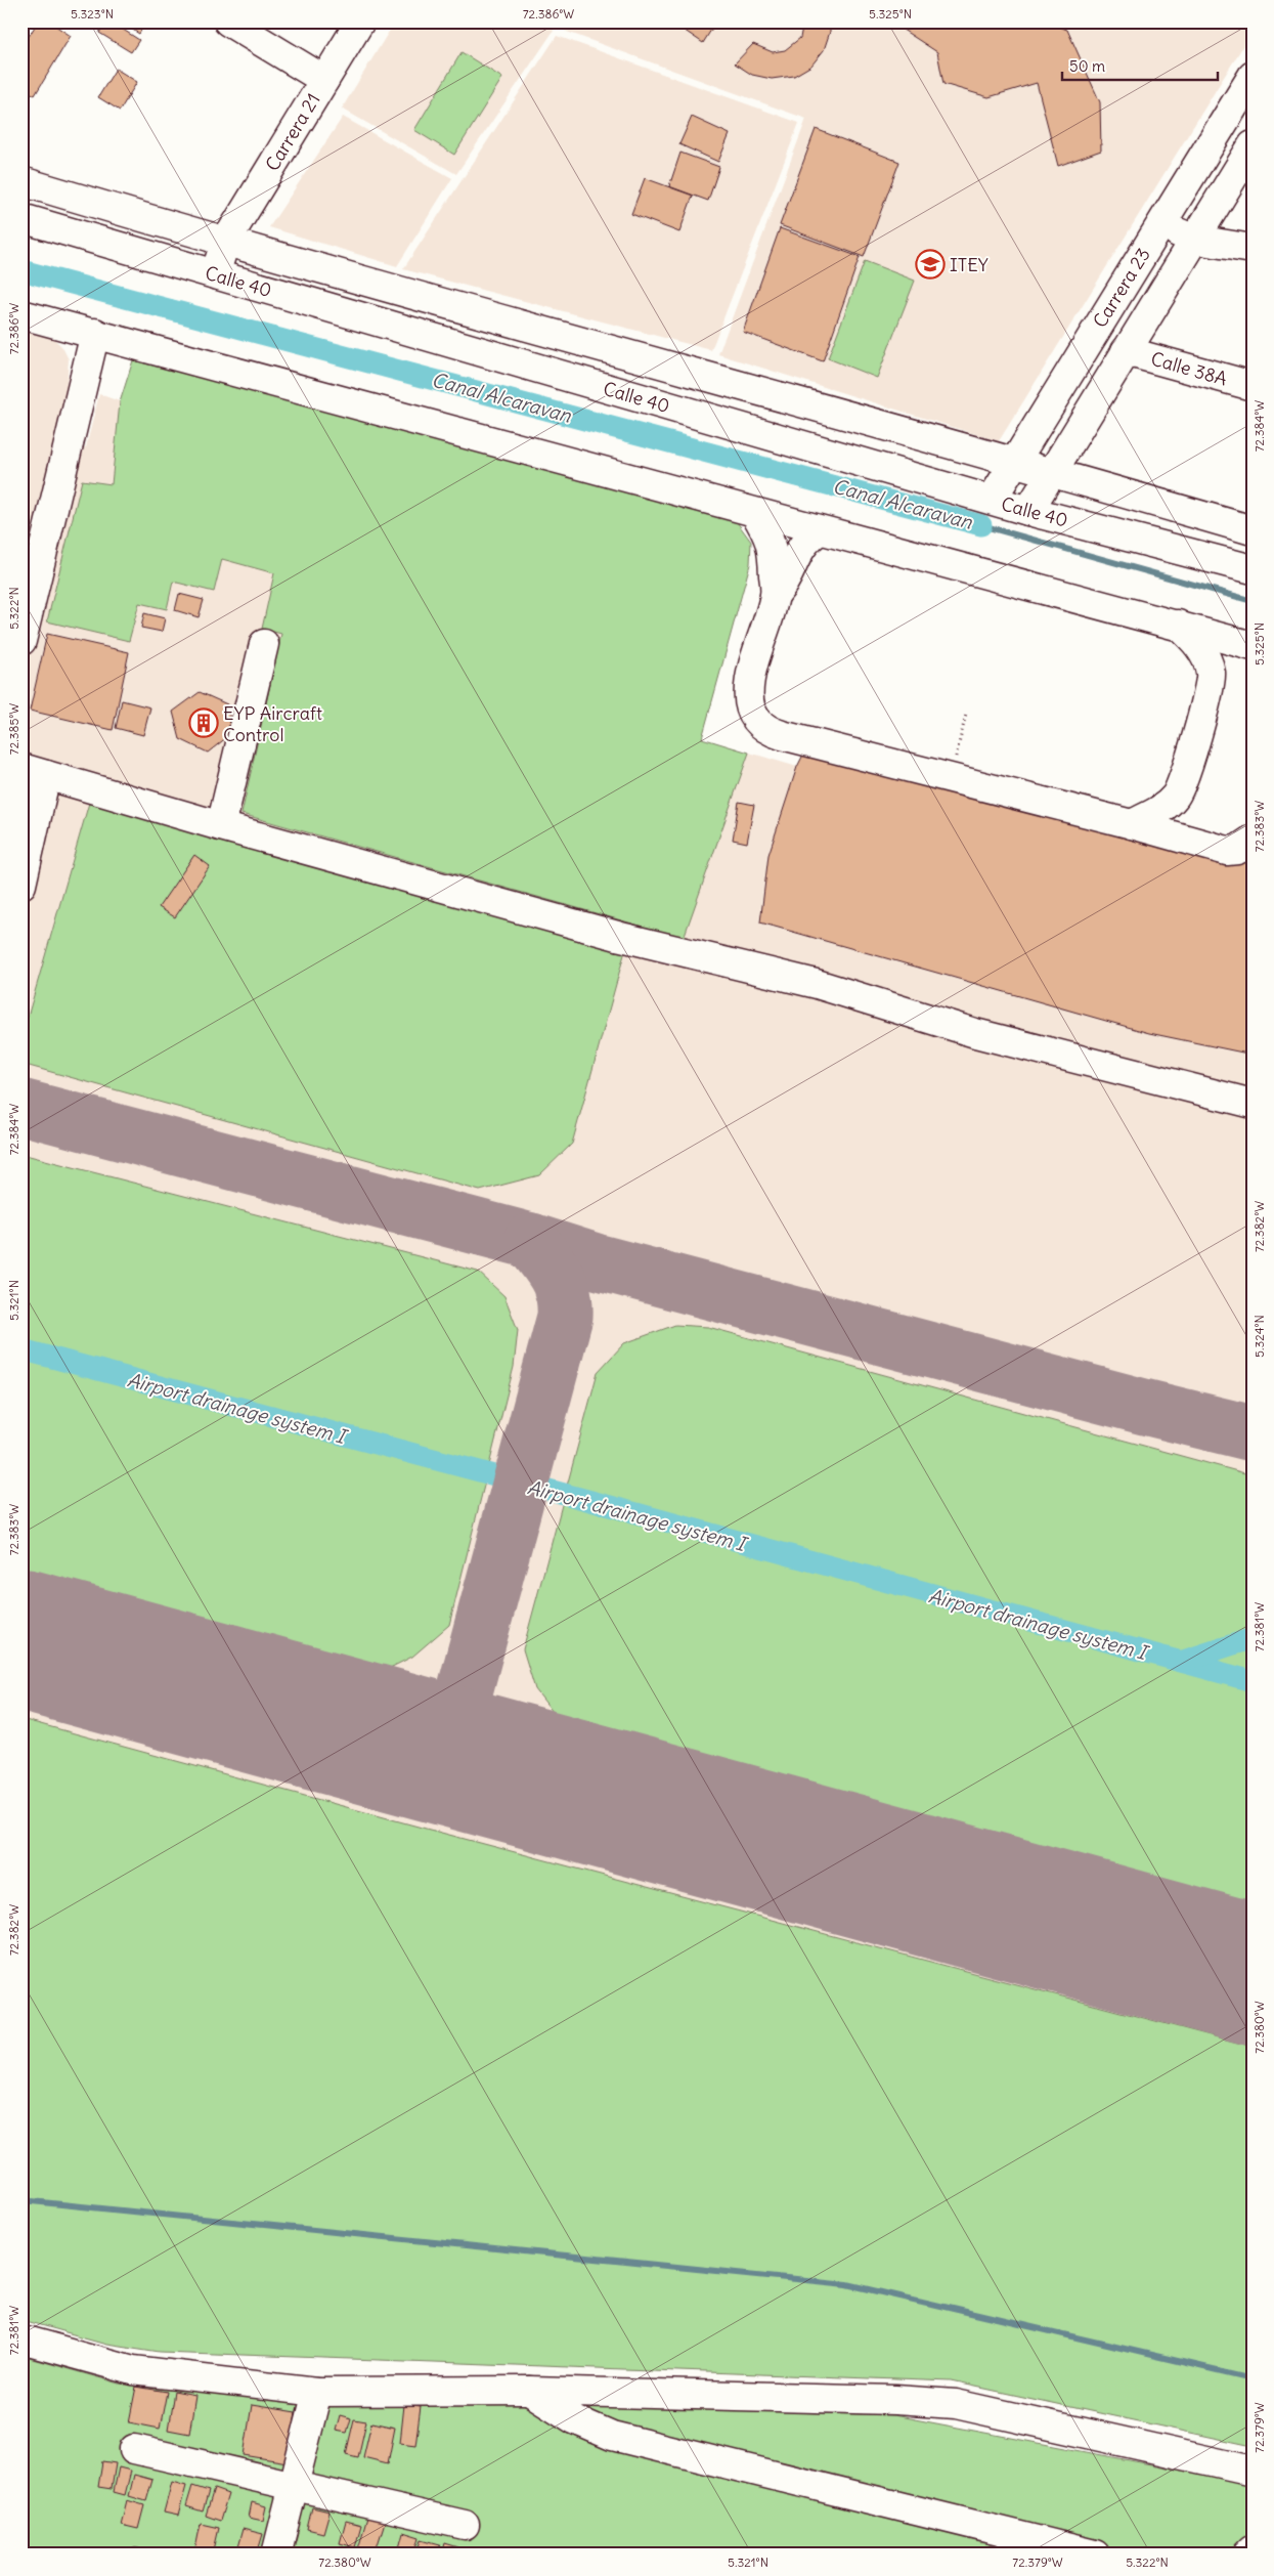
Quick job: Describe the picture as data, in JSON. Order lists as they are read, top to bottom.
{
  "streets": {
    "street": [
      "Carrera 21",
      "Calle 40",
      "Carrera 23",
      "Calle 38A"
    ]
  },
  "crossings": [
    ["Carrera 21", "Calle 40"],
    ["Calle 40", "Carrera 23"],
    ["Carrera 23", "Calle 38A"]
  ],
  "water": ["Canal Alcaravan", "Airport drainage system I"],
  "places": {
    "school or university": ["ITEY"],
    "building": ["EYP Aircraft Control"]
  },
  "scale_bar": "50 m",
  "coordinates": [
    "5.323°N",
    "72.386°W",
    "5.325°N",
    "72.384°W",
    "5.322°N",
    "72.385°W",
    "72.383°W",
    "72.382°W",
    "5.321°N",
    "5.324°N",
    "72.381°W",
    "72.380°W",
    "72.379°W"
  ]
}
